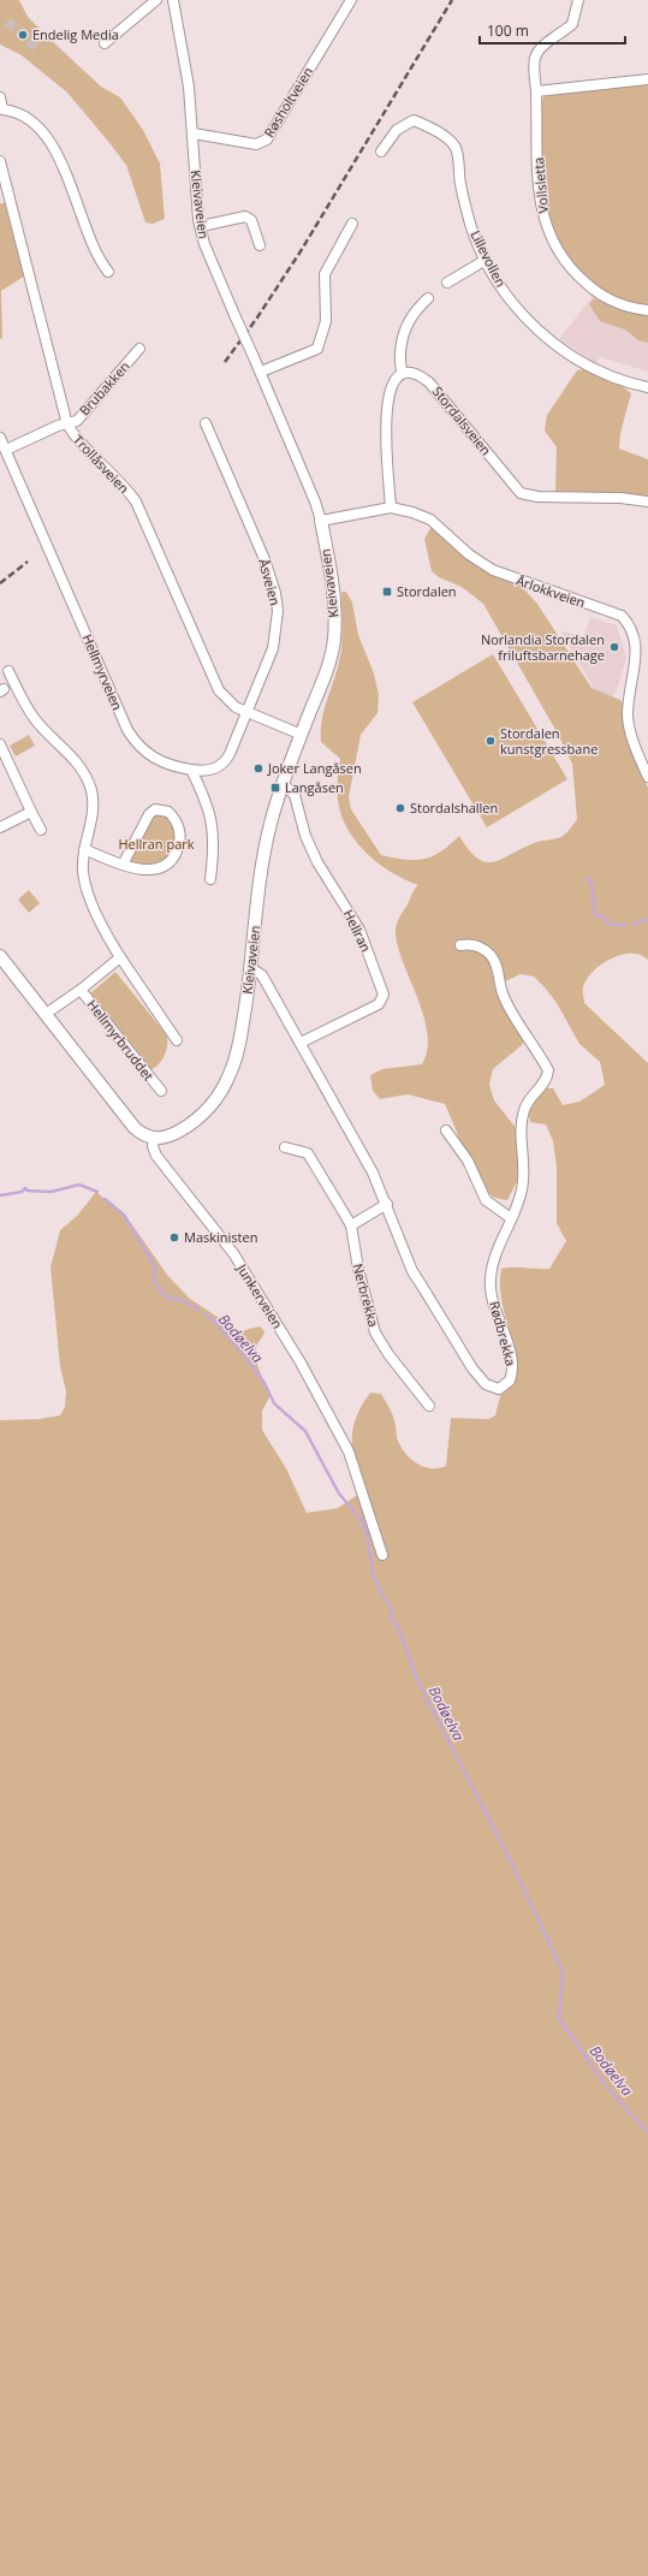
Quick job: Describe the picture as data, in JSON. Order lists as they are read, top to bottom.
{
  "streets": {
    "street": [
      "Røsholtveien",
      "Vollsletta",
      "Kleivaveien",
      "Lillevollen",
      "Brubakken",
      "Stordalsveien",
      "Trollåsveien",
      "Åsveien",
      "Årlokkveien",
      "Hellmyrveien",
      "Hellran",
      "Hellmyrbruddet",
      "Nerbrekka",
      "Junkerveien",
      "Rødbrekka"
    ]
  },
  "crossings": [
    ["Røsholtveien", "Kleivaveien"],
    ["Kleivaveien", "Trollåsveien"],
    ["Kleivaveien", "Årlokkveien"],
    ["Kleivaveien", "Hellran"],
    ["Kleivaveien", "Junkerveien"],
    ["Kleivaveien", "Rødbrekka"],
    ["Brubakken", "Trollåsveien"],
    ["Brubakken", "Hellmyrveien"],
    ["Trollåsveien", "Åsveien"],
    ["Åsveien", "Hellmyrveien"],
    ["Hellran", "Rødbrekka"]
  ],
  "water": ["Bodøelva"],
  "parks": ["Hellran park"],
  "places": {
    "other": [
      "Endelig Media",
      "Norlandia Stordalen friluftsbarnehage",
      "Stordalen kunstgressbane",
      "Joker Langåsen",
      "Stordalshallen",
      "Maskinisten"
    ],
    "transit": ["Stordalen", "Langåsen"]
  },
  "scale_bar": "100 m"
}
